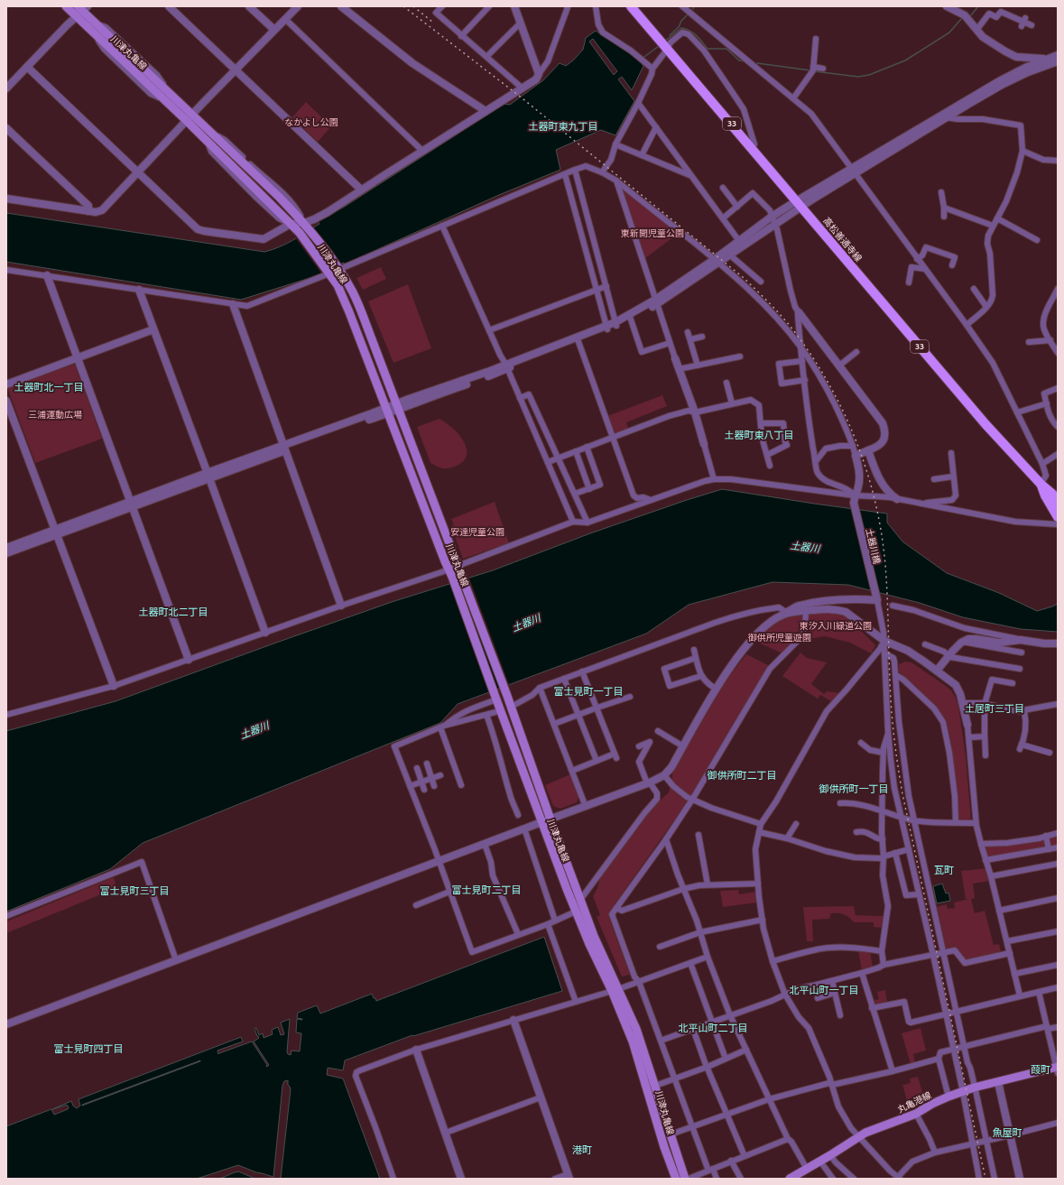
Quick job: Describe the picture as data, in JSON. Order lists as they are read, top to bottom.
{
  "streets": {
    "main road": [
      "川津丸亀線",
      "33",
      "高松善通寺線",
      "丸亀港線"
    ],
    "street": ["土器川橋"]
  },
  "districts": [
    "土器町東九丁目",
    "土器町北一丁目",
    "土器町東八丁目",
    "土器町北二丁目",
    "富士見町一丁目",
    "土居町三丁目",
    "御供所町二丁目",
    "御供所町一丁目",
    "瓦町",
    "富士見町二丁目",
    "富士見町三丁目",
    "北平山町一丁目",
    "北平山町二丁目",
    "富士見町四丁目",
    "葭町",
    "魚屋町",
    "港町"
  ],
  "water": ["土器川"],
  "parks": [
    "なかよし公園",
    "東新開児童公園",
    "三浦運動広場",
    "安達児童公園",
    "東汐入川緑道公園",
    "御供所児童遊園"
  ]
}
